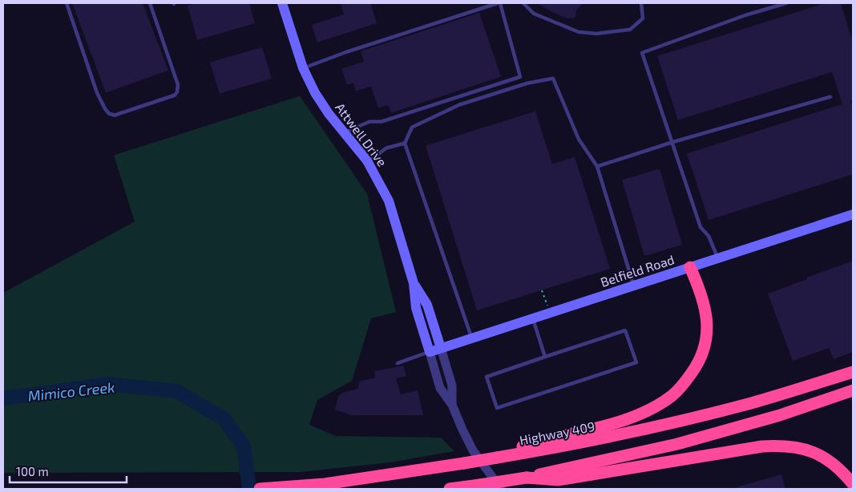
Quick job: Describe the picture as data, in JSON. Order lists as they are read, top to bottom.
{
  "streets": {
    "highway": ["Highway 409"],
    "main road": ["Attwell Drive", "Belfield Road"]
  },
  "crossings": [
    ["Attwell Drive", "Belfield Road"]
  ],
  "water": ["Mimico Creek"],
  "scale_bar": "100 m"
}
